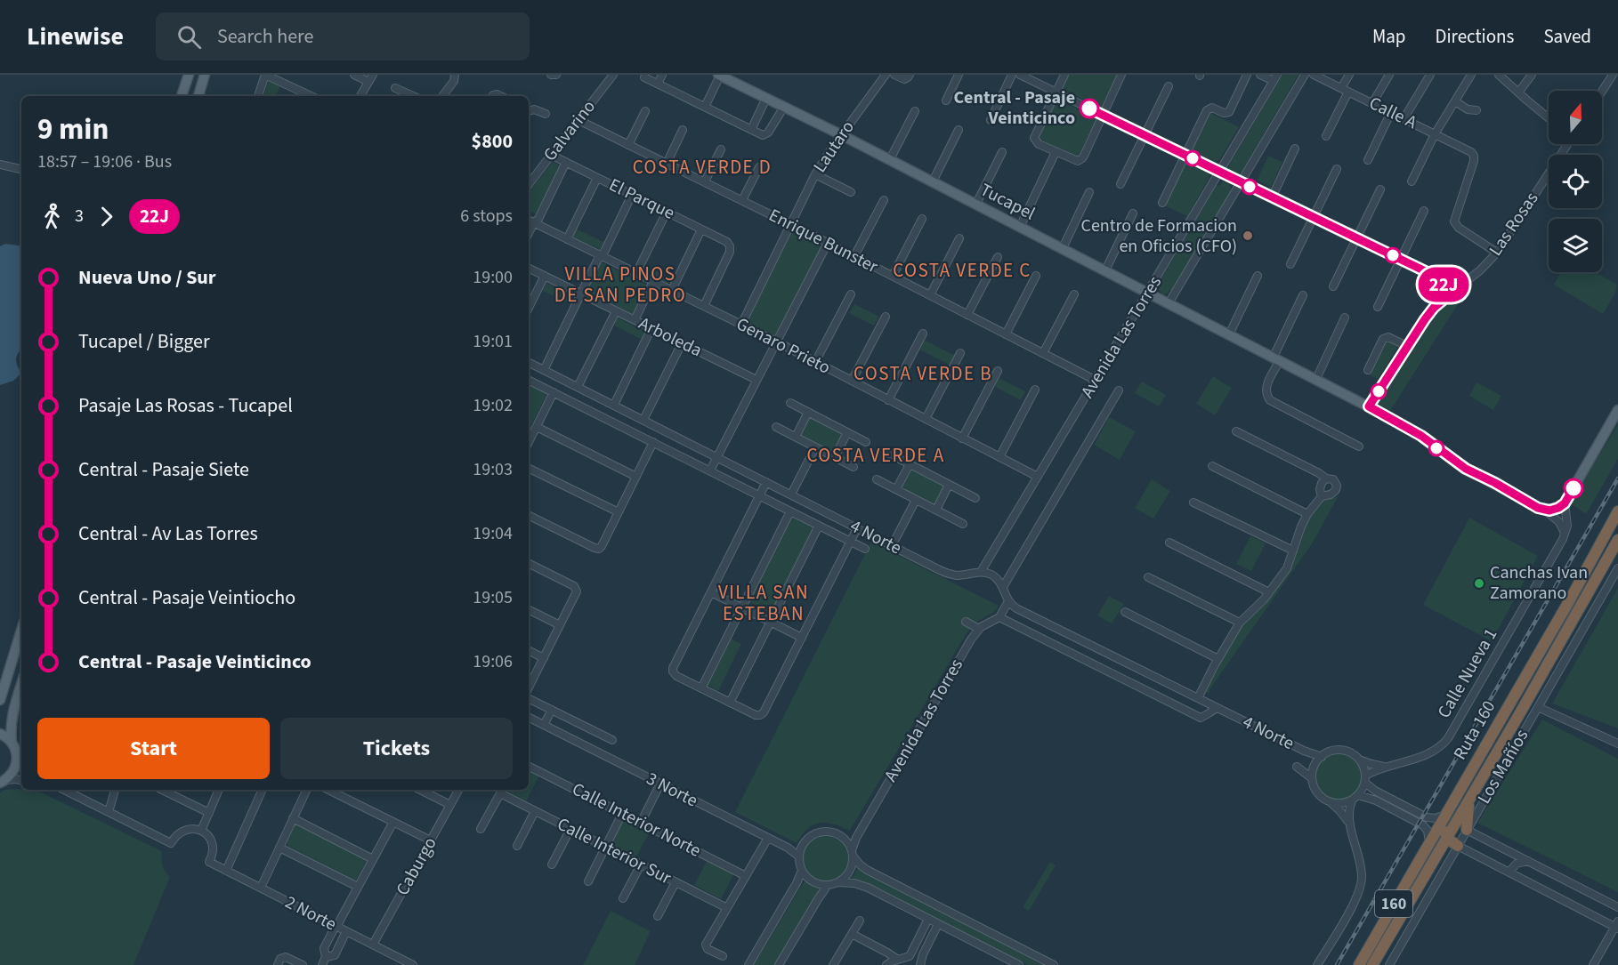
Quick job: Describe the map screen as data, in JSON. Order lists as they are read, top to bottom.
{
  "streets": {
    "highway": ["Ruta 160", "160"],
    "main road": ["Tucapel"],
    "street": [
      "Calle A",
      "Galvarino",
      "Lautaro",
      "El Parque",
      "Las Rosas",
      "Enrique Bunster",
      "Arboleda",
      "Avenida Las Torres",
      "Genaro Prieto",
      "4 Norte",
      "Calle Nueva 1",
      "Los Mañíos",
      "3 Norte",
      "Calle Interior Norte",
      "Calle Interior Sur",
      "Caburgo",
      "2 Norte"
    ]
  },
  "crossings": [
    ["Calle A", "Las Rosas"],
    ["Galvarino", "El Parque"],
    ["Galvarino", "Enrique Bunster"],
    ["Lautaro", "Tucapel"],
    ["Lautaro", "Enrique Bunster"],
    ["Lautaro", "Genaro Prieto"],
    ["El Parque", "Genaro Prieto"],
    ["Tucapel", "Las Rosas"],
    ["Tucapel", "Avenida Las Torres"],
    ["Enrique Bunster", "Avenida Las Torres"],
    ["Avenida Las Torres", "Genaro Prieto"],
    ["Avenida Las Torres", "4 Norte"],
    ["Avenida Las Torres", "3 Norte"],
    ["4 Norte", "Calle Nueva 1"],
    ["Caburgo", "2 Norte"]
  ],
  "districts": [
    "COSTA VERDE D",
    "COSTA VERDE C",
    "VILLA PINOS DE SAN PEDRO",
    "COSTA VERDE B",
    "COSTA VERDE A",
    "VILLA SAN ESTEBAN"
  ],
  "places": ["Central - Pasaje Veinticinco", "Centro de Formacion en Oficios (CFO)", "Canchas Ivan Zamorano"],
  "lines": ["bus line 22J"],
  "north": "top",
  "page": {
    "header": "Linewise",
    "search": "Search here",
    "nav": ["Map", "Directions", "Saved"],
    "on_map": "22J",
    "heading": ["9 min", "18:57 – 19:06 · Bus", "$800"],
    "legs": ["3", "22J", "6 stops"],
    "list": [
      {
        "name": "Nueva Uno / Sur",
        "value": "19:00"
      },
      {
        "name": "Tucapel / Bigger",
        "value": "19:01"
      },
      {
        "name": "Pasaje Las Rosas - Tucapel",
        "value": "19:02"
      },
      {
        "name": "Central - Pasaje Siete",
        "value": "19:03"
      },
      {
        "name": "Central - Av Las Torres",
        "value": "19:04"
      },
      {
        "name": "Central - Pasaje Veintiocho",
        "value": "19:05"
      },
      {
        "name": "Central - Pasaje Veinticinco",
        "value": "19:06"
      }
    ],
    "buttons": ["Start", "Tickets"]
  }
}
